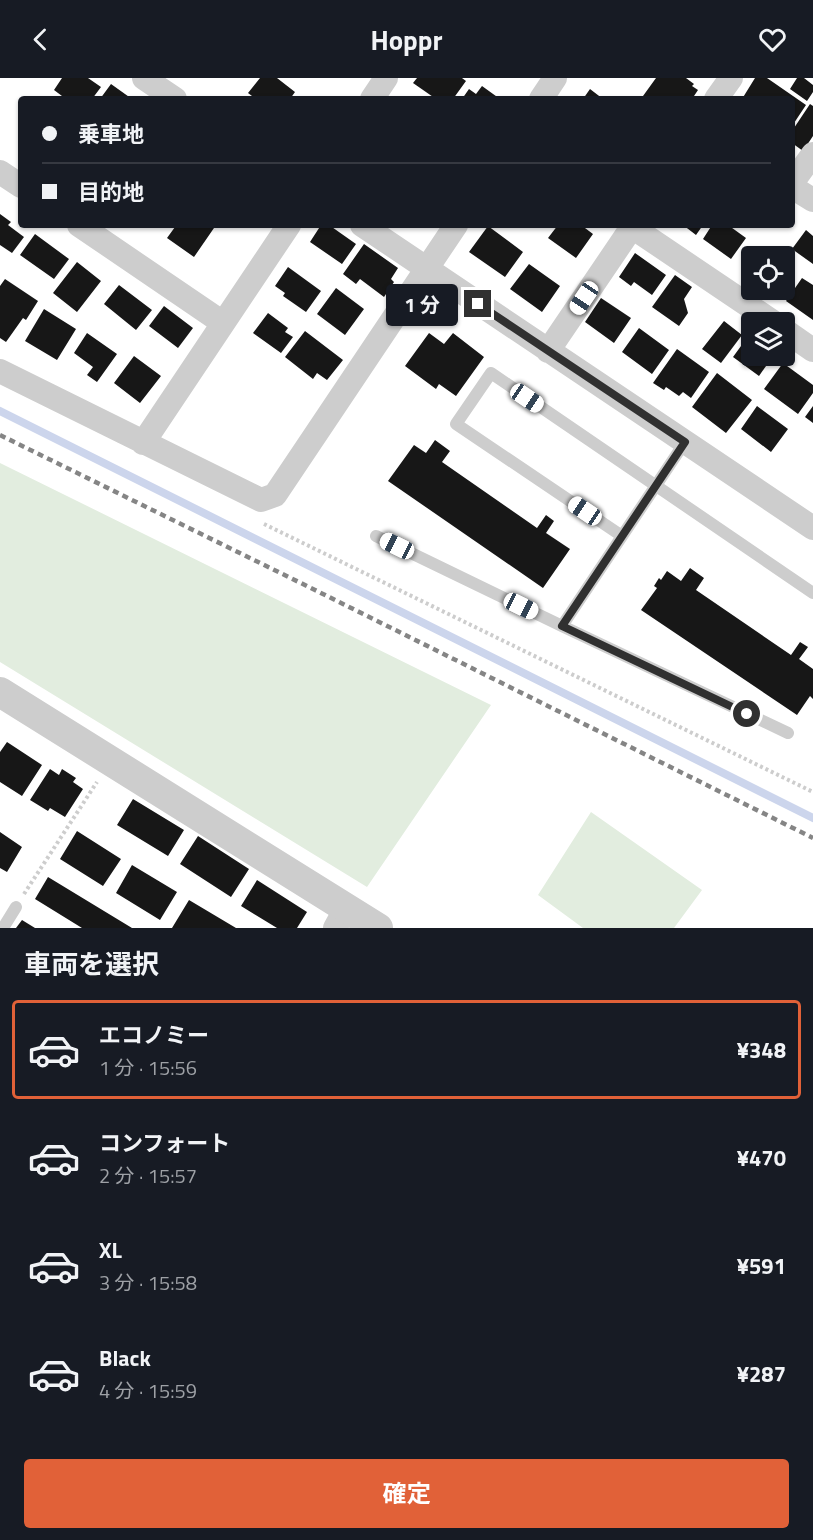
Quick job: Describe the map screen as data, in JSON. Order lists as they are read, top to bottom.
{
  "page": {
    "header": "Hoppr",
    "banner": ["乗車地", "目的地"],
    "bubble": "1 分",
    "heading": "車両を選択",
    "list": [
      {
        "name": "エコノミー",
        "note": "1 分 · 15:56",
        "value": "¥348"
      },
      {
        "name": "コンフォート",
        "note": "2 分 · 15:57",
        "value": "¥470"
      },
      {
        "name": "XL",
        "note": "3 分 · 15:58",
        "value": "¥591"
      },
      {
        "name": "Black",
        "note": "4 分 · 15:59",
        "value": "¥287"
      }
    ],
    "buttons": "確定"
  }
}
